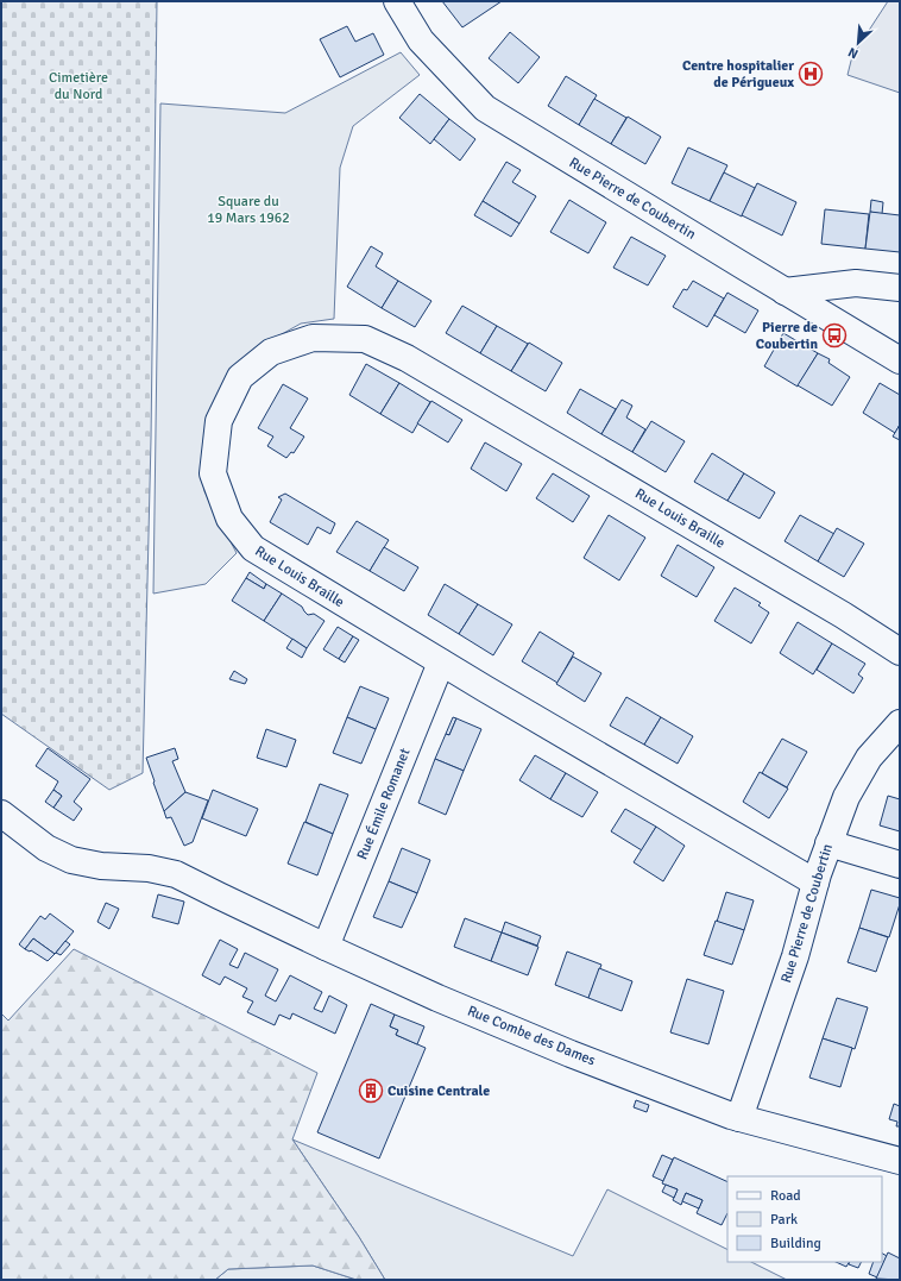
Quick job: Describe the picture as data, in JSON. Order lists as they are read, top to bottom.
{
  "streets": {
    "street": [
      "Rue Pierre de Coubertin",
      "Rue Louis Braille",
      "Rue Émile Romanet",
      "Rue Combe des Dames"
    ]
  },
  "crossings": [
    ["Rue Pierre de Coubertin", "Rue Louis Braille"],
    ["Rue Pierre de Coubertin", "Rue Combe des Dames"],
    ["Rue Louis Braille", "Rue Émile Romanet"],
    ["Rue Émile Romanet", "Rue Combe des Dames"]
  ],
  "parks": ["Cimetière du Nord", "Square du 19 Mars 1962"],
  "places": {
    "hospital": ["Centre hospitalier de Périgueux"],
    "bus stop": ["Pierre de Coubertin"],
    "building": ["Cuisine Centrale"]
  },
  "legend": ["Road", "Park", "Building"],
  "north": "bottom left"
}
